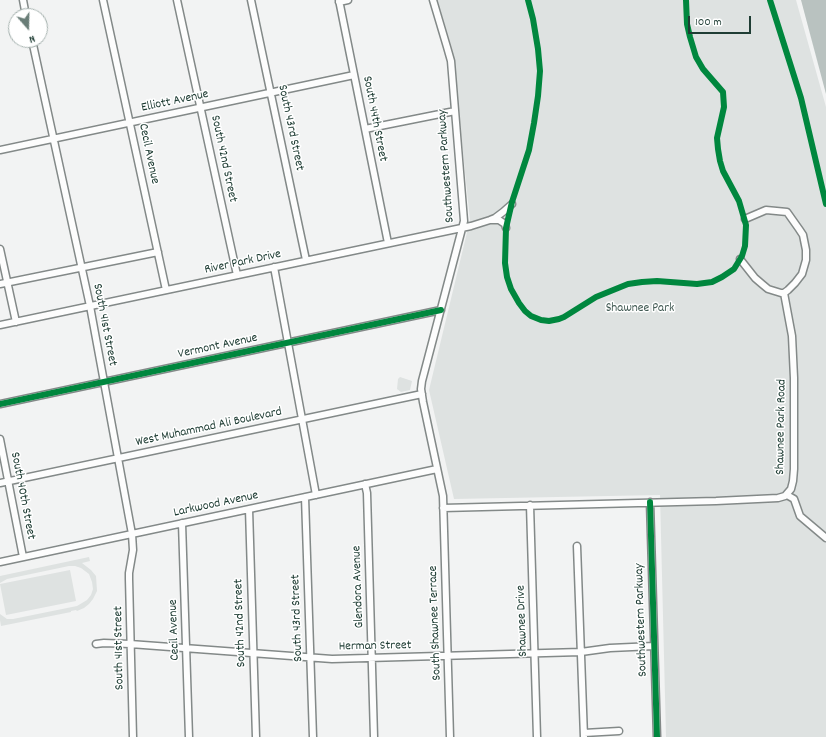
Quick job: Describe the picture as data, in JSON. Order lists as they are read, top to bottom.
{
  "streets": {
    "street": [
      "Elliott Avenue",
      "South 44th Street",
      "South 43rd Street",
      "Cecil Avenue",
      "South 42nd Street",
      "Southwestern Parkway",
      "River Park Drive",
      "South 41st Street",
      "Vermont Avenue",
      "Shawnee Park Road",
      "West Muhammad Ali Boulevard",
      "South 40th Street",
      "Larkwood Avenue",
      "Glendora Avenue",
      "Shawnee Drive",
      "South Shawnee Terrace",
      "Herman Street"
    ]
  },
  "crossings": [
    ["Elliott Avenue", "South 44th Street"],
    ["Elliott Avenue", "South 43rd Street"],
    ["Elliott Avenue", "Cecil Avenue"],
    ["Elliott Avenue", "South 42nd Street"],
    ["Elliott Avenue", "South 41st Street"],
    ["South 44th Street", "River Park Drive"],
    ["South 43rd Street", "River Park Drive"],
    ["South 43rd Street", "Larkwood Avenue"],
    ["South 43rd Street", "Herman Street"],
    ["Cecil Avenue", "River Park Drive"],
    ["Cecil Avenue", "Larkwood Avenue"],
    ["Cecil Avenue", "Herman Street"],
    ["South 42nd Street", "River Park Drive"],
    ["South 42nd Street", "Larkwood Avenue"],
    ["South 42nd Street", "Herman Street"],
    ["Southwestern Parkway", "River Park Drive"],
    ["Southwestern Parkway", "Vermont Avenue"],
    ["Southwestern Parkway", "Shawnee Park Road"],
    ["Southwestern Parkway", "West Muhammad Ali Boulevard"],
    ["Southwestern Parkway", "Larkwood Avenue"],
    ["Southwestern Parkway", "South Shawnee Terrace"],
    ["Southwestern Parkway", "Herman Street"],
    ["River Park Drive", "South 41st Street"],
    ["South 41st Street", "Vermont Avenue"],
    ["South 41st Street", "West Muhammad Ali Boulevard"],
    ["South 41st Street", "Larkwood Avenue"],
    ["South 41st Street", "Herman Street"],
    ["West Muhammad Ali Boulevard", "South 40th Street"],
    ["South 40th Street", "Larkwood Avenue"],
    ["Larkwood Avenue", "Glendora Avenue"],
    ["Glendora Avenue", "Herman Street"],
    ["Shawnee Drive", "Herman Street"],
    ["South Shawnee Terrace", "Herman Street"]
  ],
  "parks": ["Shawnee Park"],
  "scale_bar": "100 m",
  "north": "bottom"
}
